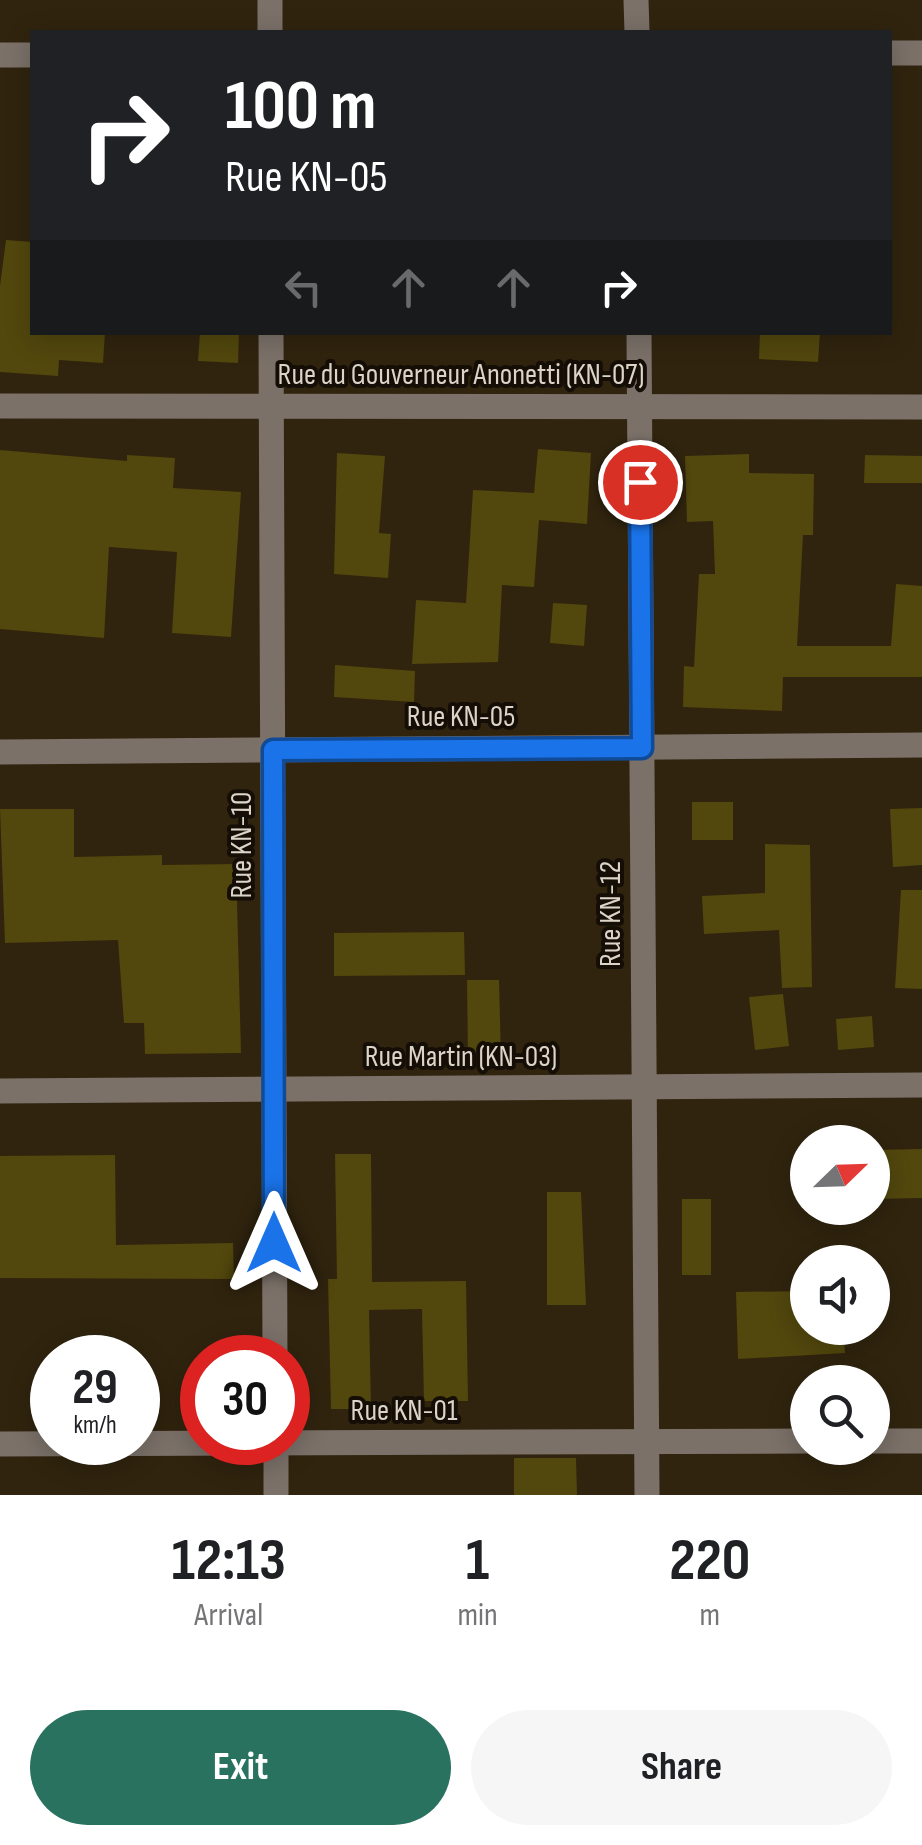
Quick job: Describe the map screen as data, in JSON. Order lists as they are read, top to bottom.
{
  "streets": {
    "street": [
      "Rue du Gouverneur Anonetti (KN-07)",
      "Rue KN-05",
      "Rue KN-10",
      "Rue KN-12",
      "Rue Martin (KN-03)",
      "Rue KN-01"
    ]
  },
  "crossings": [
    ["Rue du Gouverneur Anonetti (KN-07)", "Rue KN-10"],
    ["Rue du Gouverneur Anonetti (KN-07)", "Rue KN-12"],
    ["Rue KN-05", "Rue KN-10"],
    ["Rue KN-05", "Rue KN-12"],
    ["Rue KN-10", "Rue Martin (KN-03)"],
    ["Rue KN-12", "Rue Martin (KN-03)"],
    ["Rue KN-12", "Rue KN-01"]
  ],
  "north": "top right",
  "page": {
    "turn": ["100 m", "Rue KN-05"],
    "speed": "29 km/h",
    "limit": "30",
    "eta": [
      "12:13",
      "Arrival",
      "1",
      "min",
      "220",
      "m"
    ],
    "buttons": ["Exit", "Share"]
  }
}
